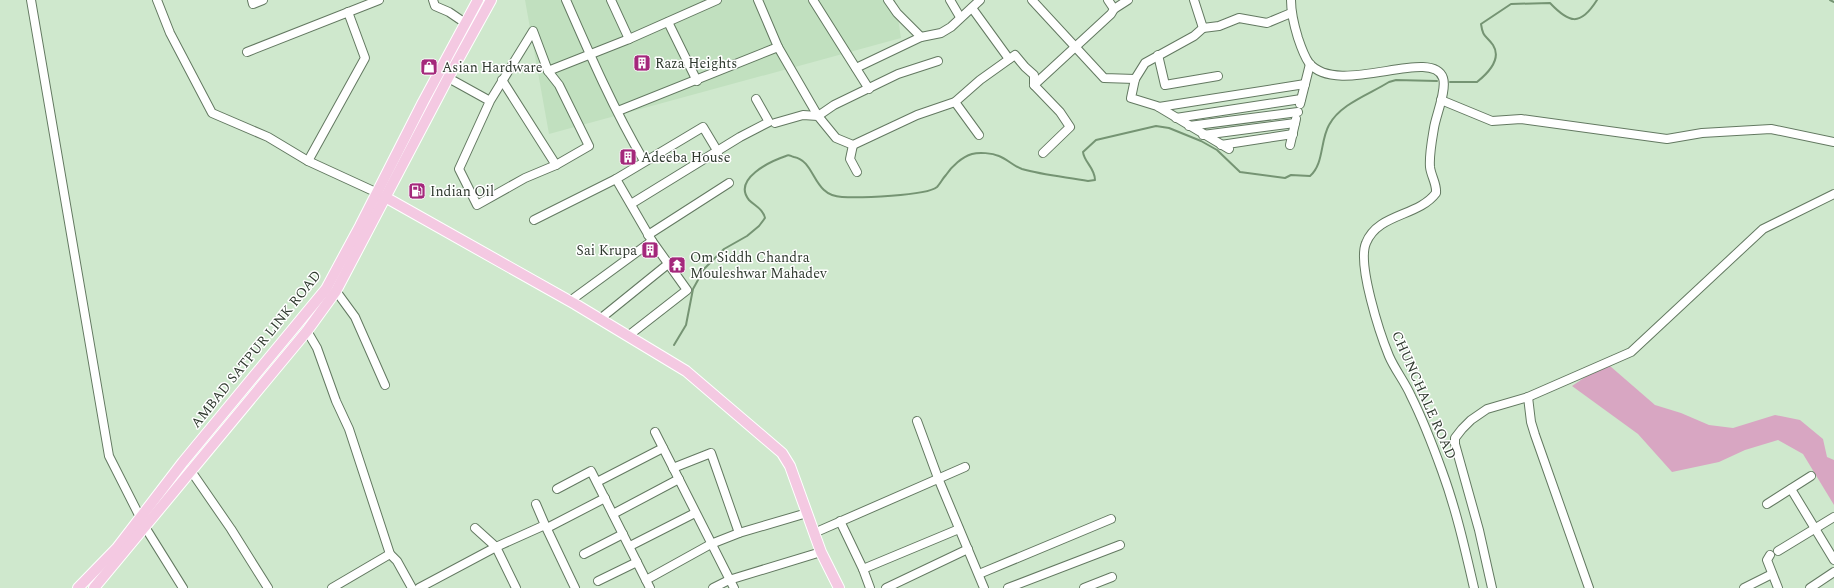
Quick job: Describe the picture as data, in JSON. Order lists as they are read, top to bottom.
{
  "streets": {
    "main road": ["AMBAD SATPUR LINK ROAD"],
    "street": ["CHUNCHALE ROAD"]
  },
  "places": {
    "building": ["Raza Heights", "Adeeba House", "Sai Krupa"],
    "shop": ["Asian Hardware"],
    "fuel station": ["Indian Oil"],
    "temple": ["Om Siddh Chandra Mouleshwar Mahadev"]
  }
}
